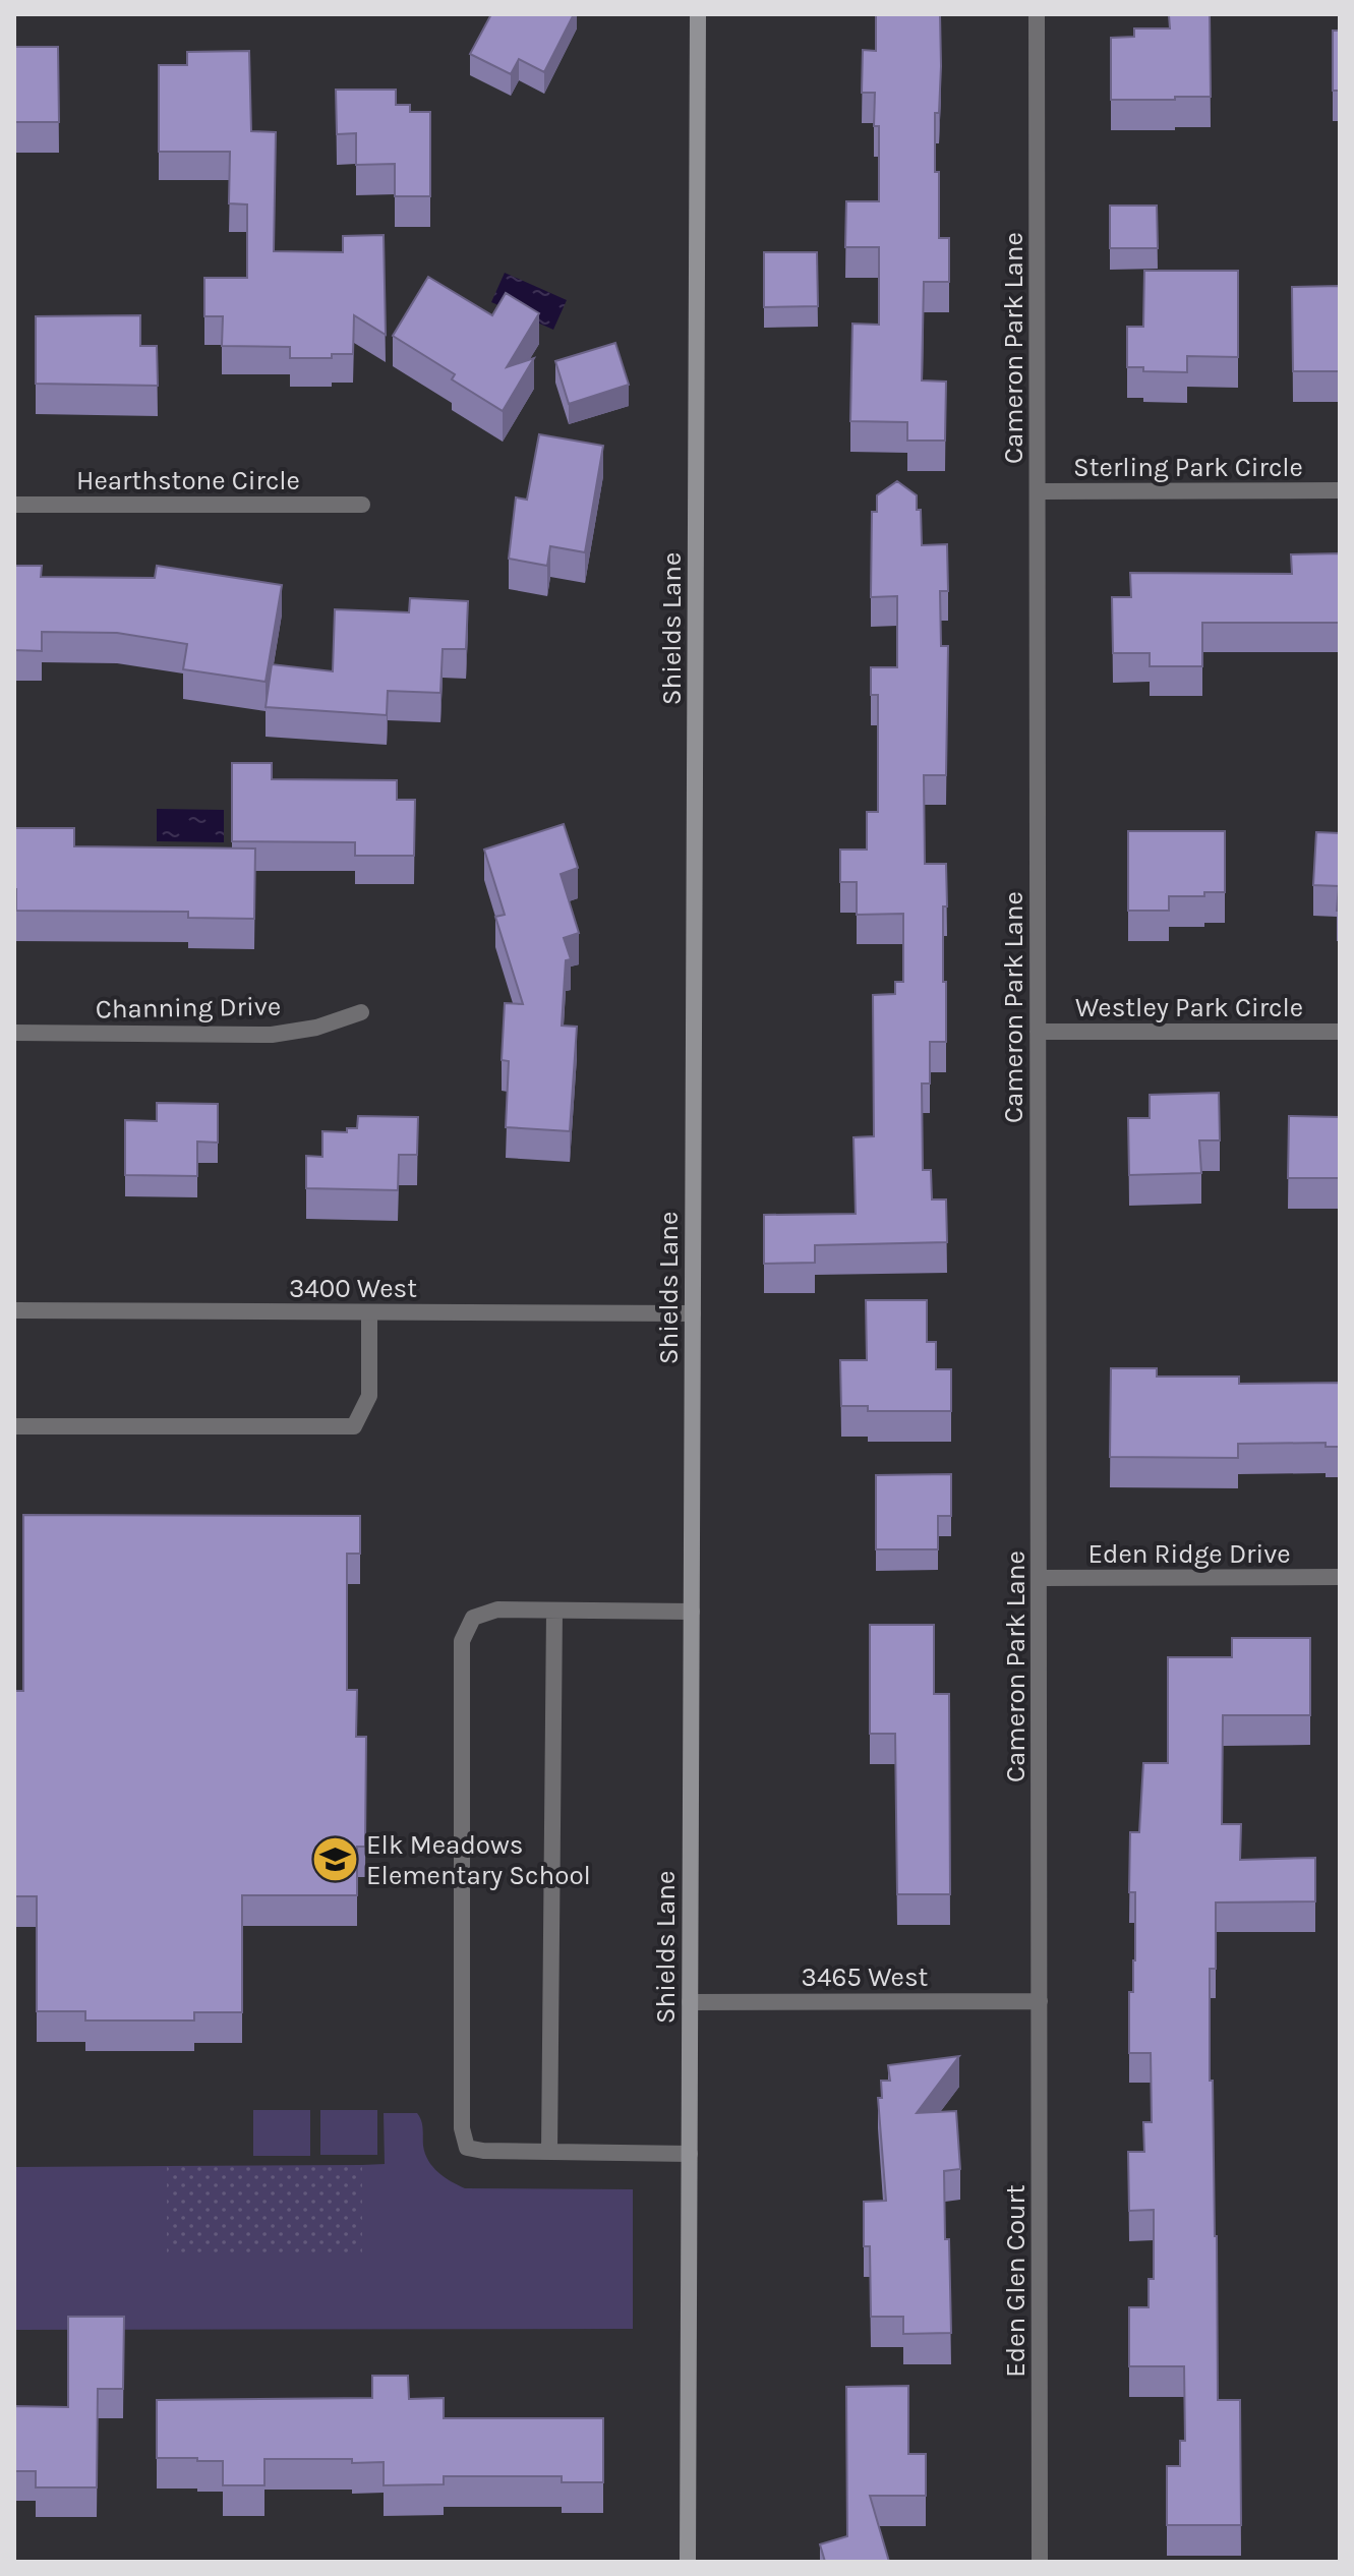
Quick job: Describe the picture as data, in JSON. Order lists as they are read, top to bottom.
{
  "streets": {
    "main road": ["Shields Lane"],
    "street": [
      "Cameron Park Lane",
      "Sterling Park Circle",
      "Hearthstone Circle",
      "Channing Drive",
      "Westley Park Circle",
      "3400 West",
      "Eden Ridge Drive",
      "3465 West",
      "Eden Glen Court"
    ]
  },
  "crossings": [
    ["Cameron Park Lane", "Sterling Park Circle"],
    ["Cameron Park Lane", "Westley Park Circle"],
    ["Cameron Park Lane", "Eden Ridge Drive"],
    ["Cameron Park Lane", "3465 West"],
    ["Cameron Park Lane", "Eden Glen Court"],
    ["Shields Lane", "3400 West"],
    ["Shields Lane", "3465 West"],
    ["3465 West", "Eden Glen Court"]
  ],
  "places": {
    "school or university": ["Elk Meadows Elementary School"]
  }
}
